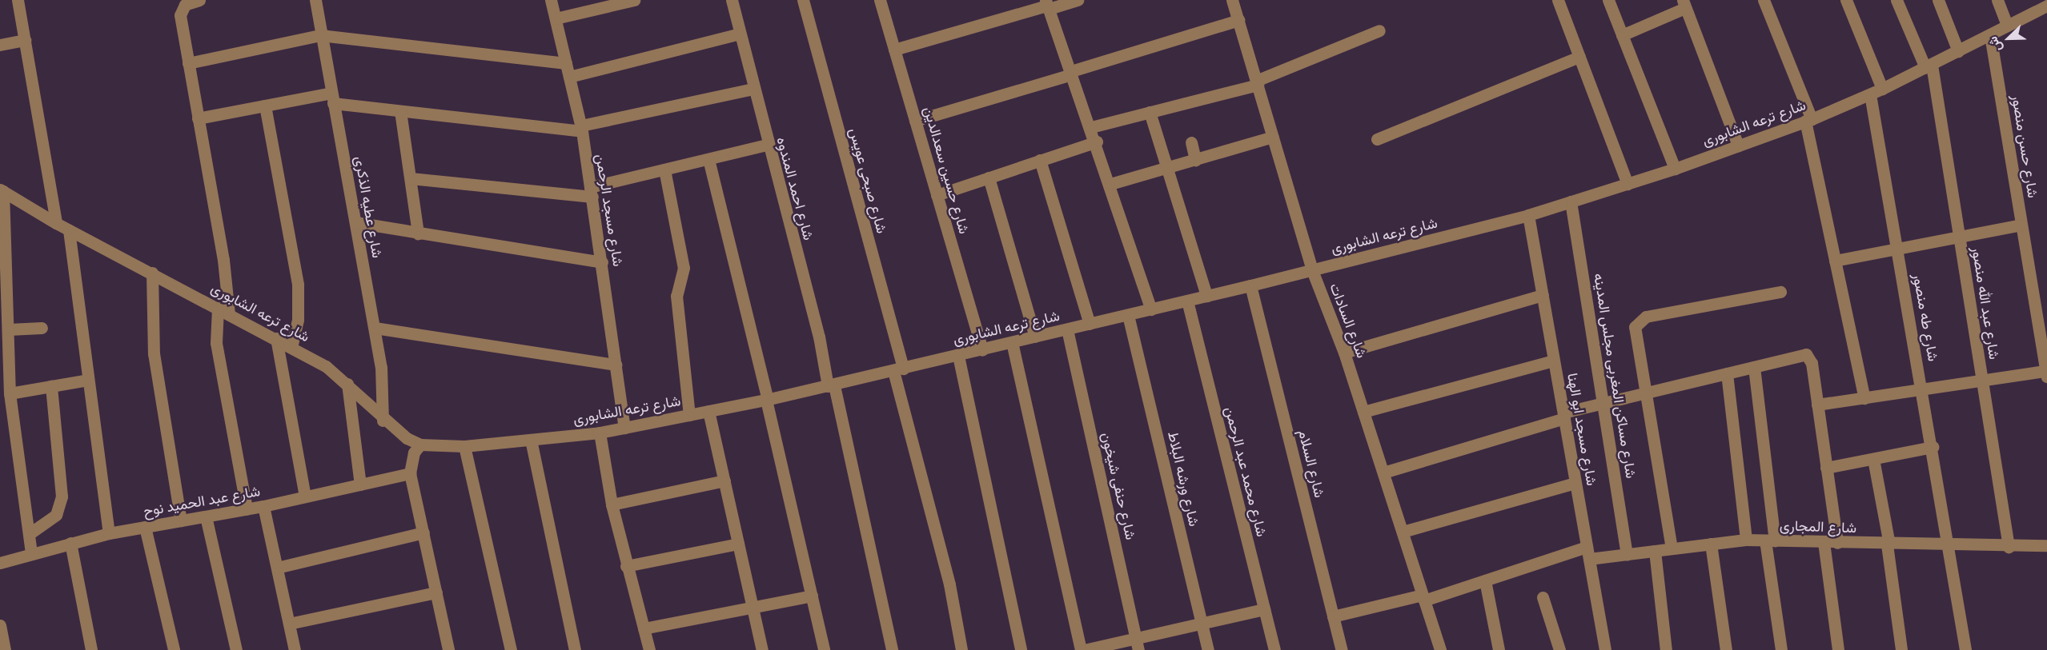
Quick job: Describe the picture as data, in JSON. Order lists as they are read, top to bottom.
{
  "streets": {
    "street": [
      "شارع ترعه الشابورى",
      "شارع حسن منصور",
      "شارع حسين سعدالدين",
      "شارع صبحى عويس",
      "شارع احمد المندوه",
      "شارع عطيه الذكرى",
      "شارع مسجد الرحمن",
      "شارع عبد الله منصور",
      "شارع طه منصور",
      "شارع السادات",
      "شارع مساكن المغربى مجلس المدينه",
      "شارع مسجد ابو الهنا",
      "شارع السلام",
      "شارع محمد عبد الرحمن",
      "شارع ورشه البلاط",
      "شارع حنفى شيخون",
      "شارع عبد الحميد نوح",
      "شارع المجارى"
    ]
  },
  "crossings": [
    ["شارع ترعه الشابورى", "شارع حسن منصور"],
    ["شارع ترعه الشابورى", "شارع حسين سعدالدين"],
    ["شارع ترعه الشابورى", "شارع صبحى عويس"],
    ["شارع ترعه الشابورى", "شارع احمد المندوه"],
    ["شارع ترعه الشابورى", "شارع عطيه الذكرى"],
    ["شارع ترعه الشابورى", "شارع مسجد الرحمن"],
    ["شارع ترعه الشابورى", "شارع عبد الله منصور"],
    ["شارع ترعه الشابورى", "شارع طه منصور"],
    ["شارع ترعه الشابورى", "شارع السادات"],
    ["شارع ترعه الشابورى", "شارع مساكن المغربى مجلس المدينه"],
    ["شارع ترعه الشابورى", "شارع مسجد ابو الهنا"],
    ["شارع ترعه الشابورى", "شارع السلام"],
    ["شارع ترعه الشابورى", "شارع محمد عبد الرحمن"],
    ["شارع ترعه الشابورى", "شارع ورشه البلاط"],
    ["شارع ترعه الشابورى", "شارع حنفى شيخون"],
    ["شارع عبد الله منصور", "شارع المجارى"],
    ["شارع طه منصور", "شارع المجارى"],
    ["شارع السادات", "شارع المجارى"],
    ["شارع مساكن المغربى مجلس المدينه", "شارع المجارى"],
    ["شارع مسجد ابو الهنا", "شارع المجارى"],
    ["شارع السلام", "شارع المجارى"]
  ],
  "north": "bottom left"
}
